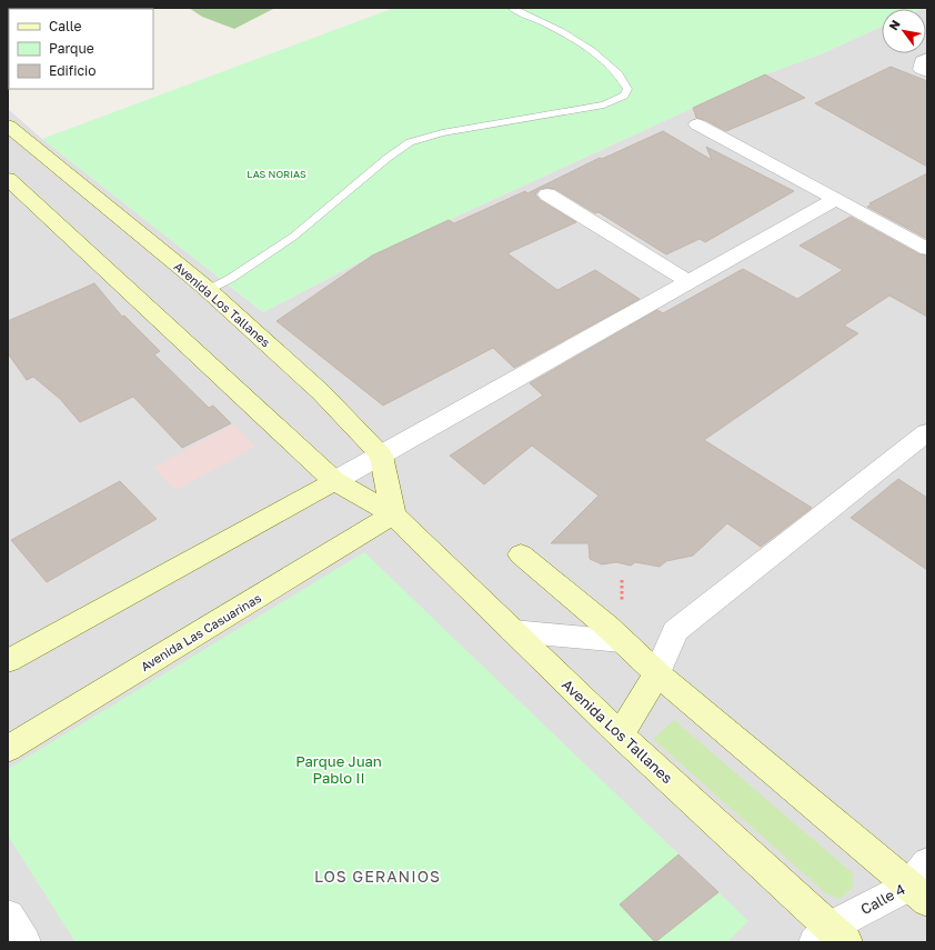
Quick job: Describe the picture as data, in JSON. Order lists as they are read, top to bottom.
{
  "streets": {
    "main road": ["Avenida Los Tallanes", "Avenida Las Casuarinas"],
    "street": ["Calle 4"]
  },
  "crossings": [
    ["Avenida Los Tallanes", "Avenida Las Casuarinas"],
    ["Avenida Los Tallanes", "Calle 4"]
  ],
  "districts": ["LOS GERANIOS"],
  "parks": ["LAS NORIAS", "Parque Juan Pablo II"],
  "legend": ["Calle", "Parque", "Edificio"],
  "north": "top left"
}
